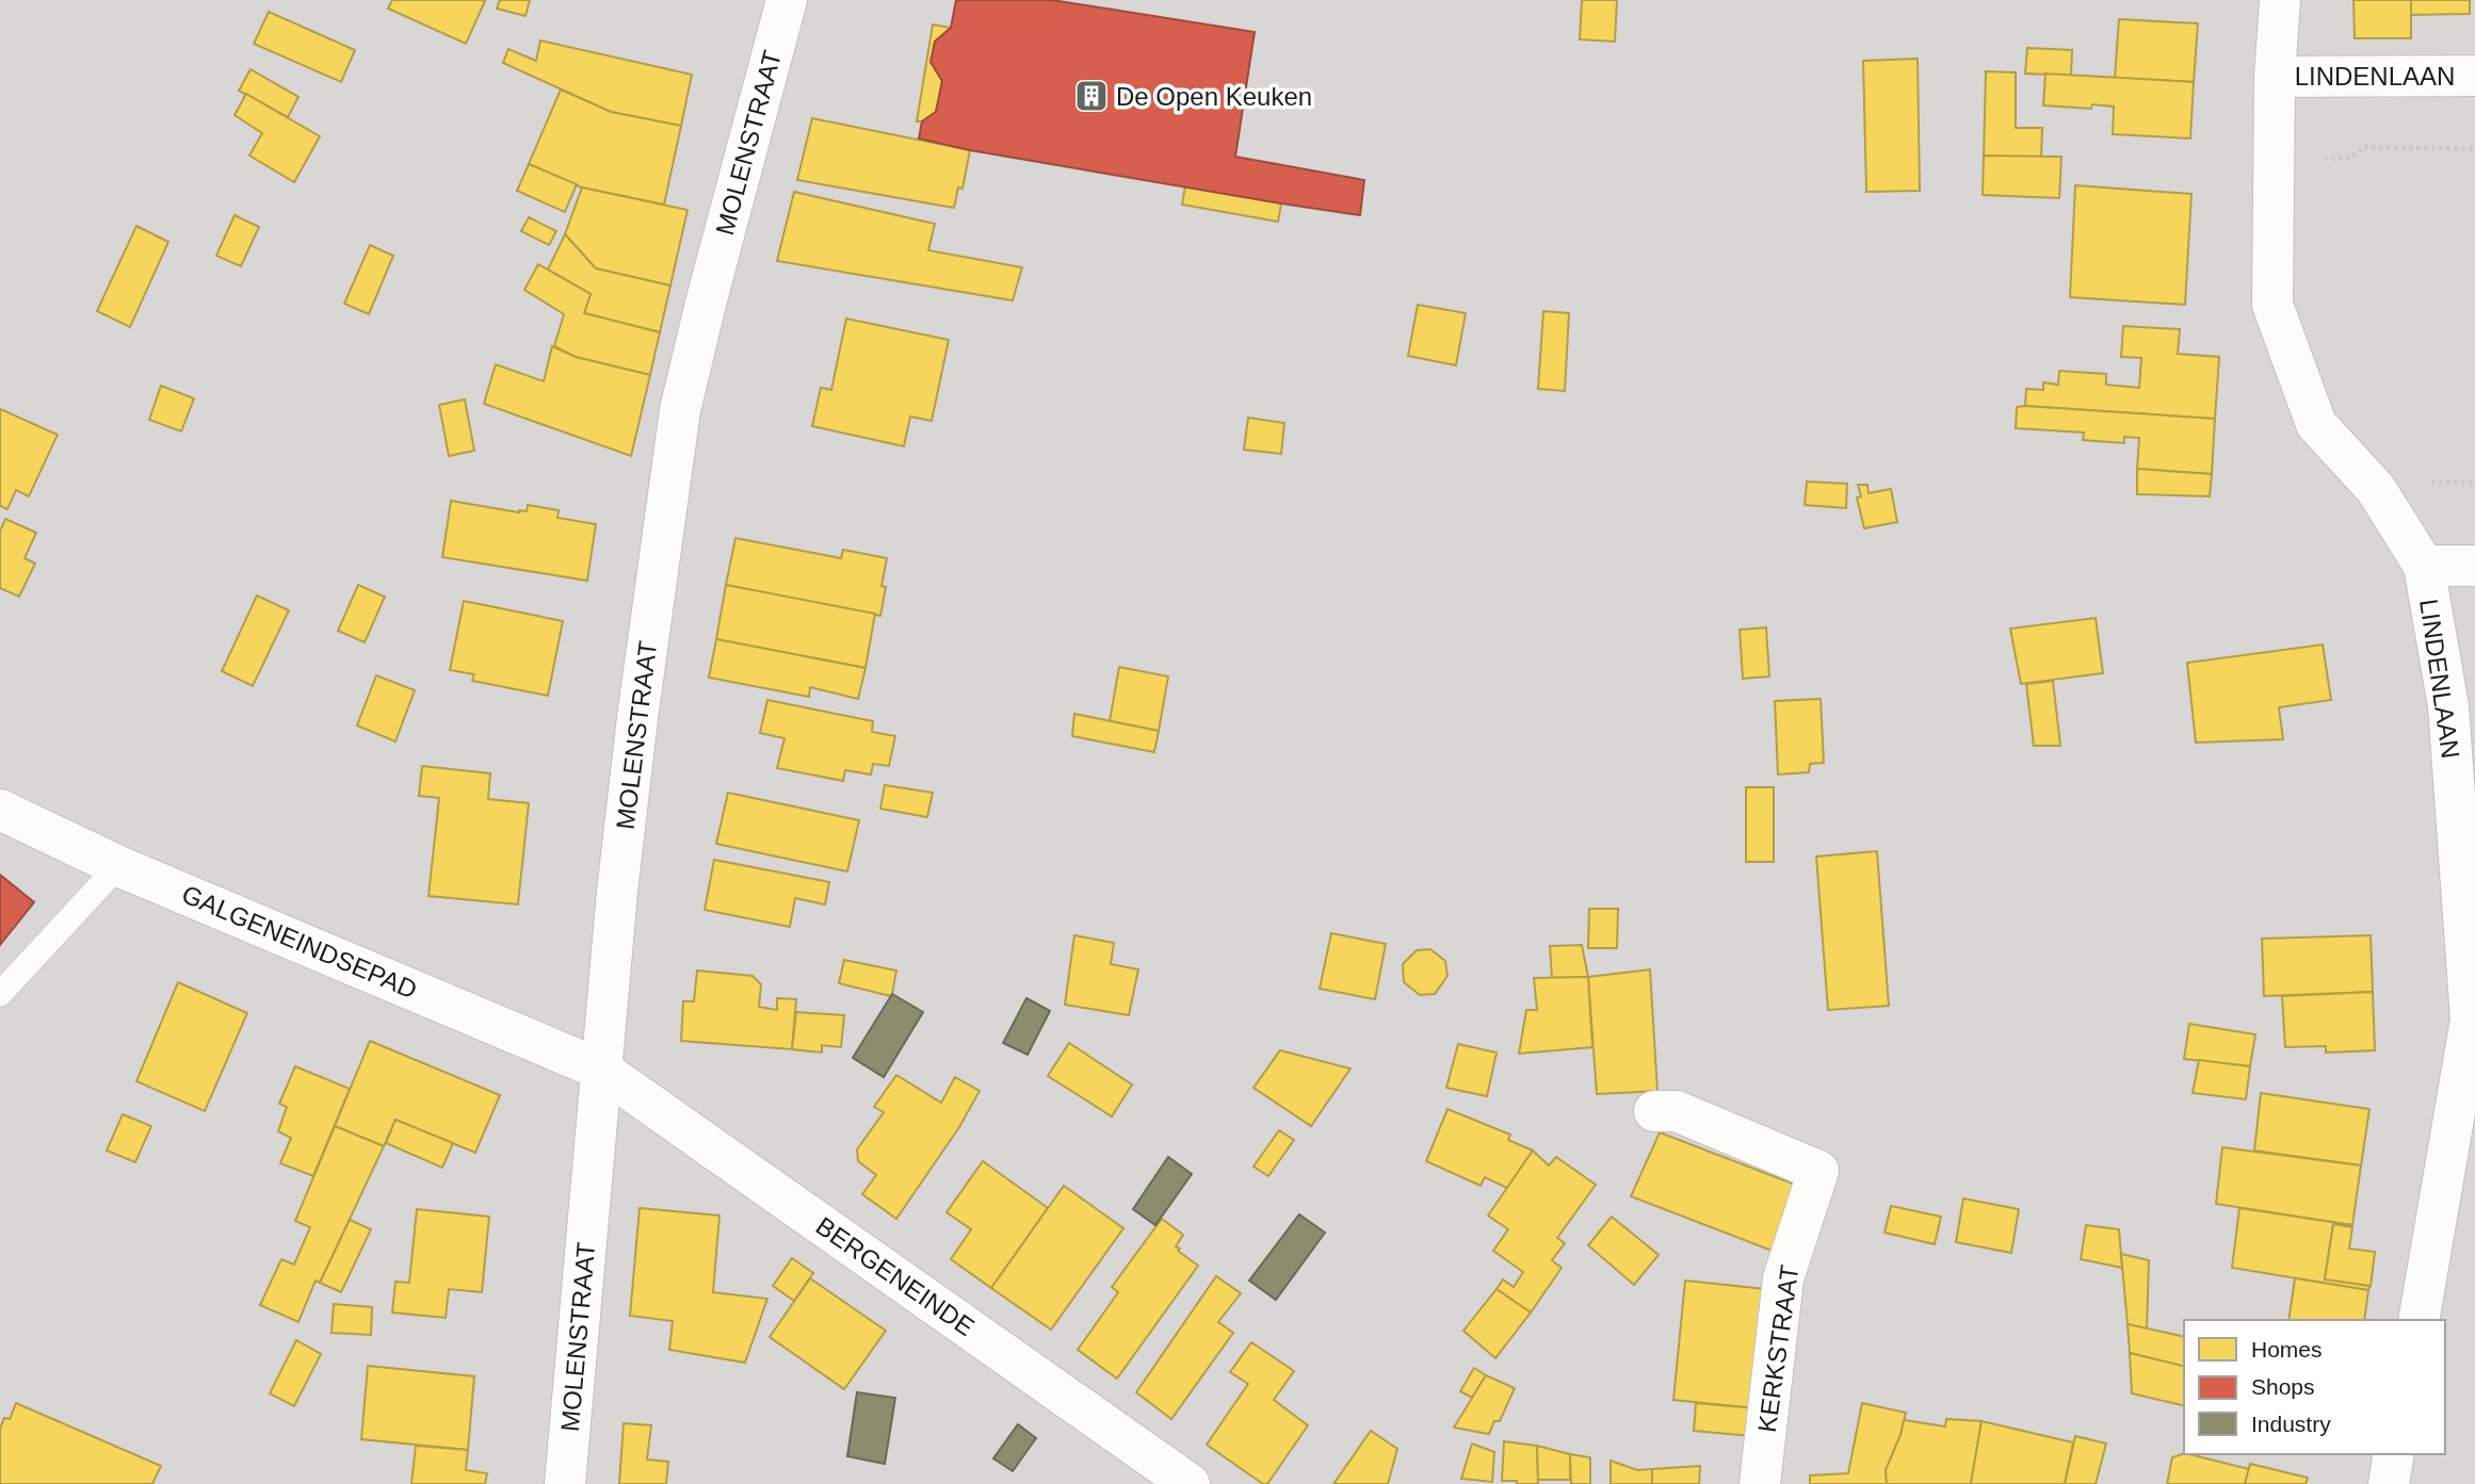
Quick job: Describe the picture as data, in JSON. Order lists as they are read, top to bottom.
{
  "streets": {
    "street": [
      "LINDENLAAN",
      "MOLENSTRAAT",
      "GALGENEINDSEPAD",
      "BERGENEINDE",
      "KERKSTRAAT"
    ]
  },
  "crossings": [
    ["MOLENSTRAAT", "GALGENEINDSEPAD"],
    ["MOLENSTRAAT", "BERGENEINDE"],
    ["GALGENEINDSEPAD", "BERGENEINDE"]
  ],
  "places": {
    "building": ["De Open Keuken"]
  },
  "legend": ["Homes", "Shops", "Industry"]
}
